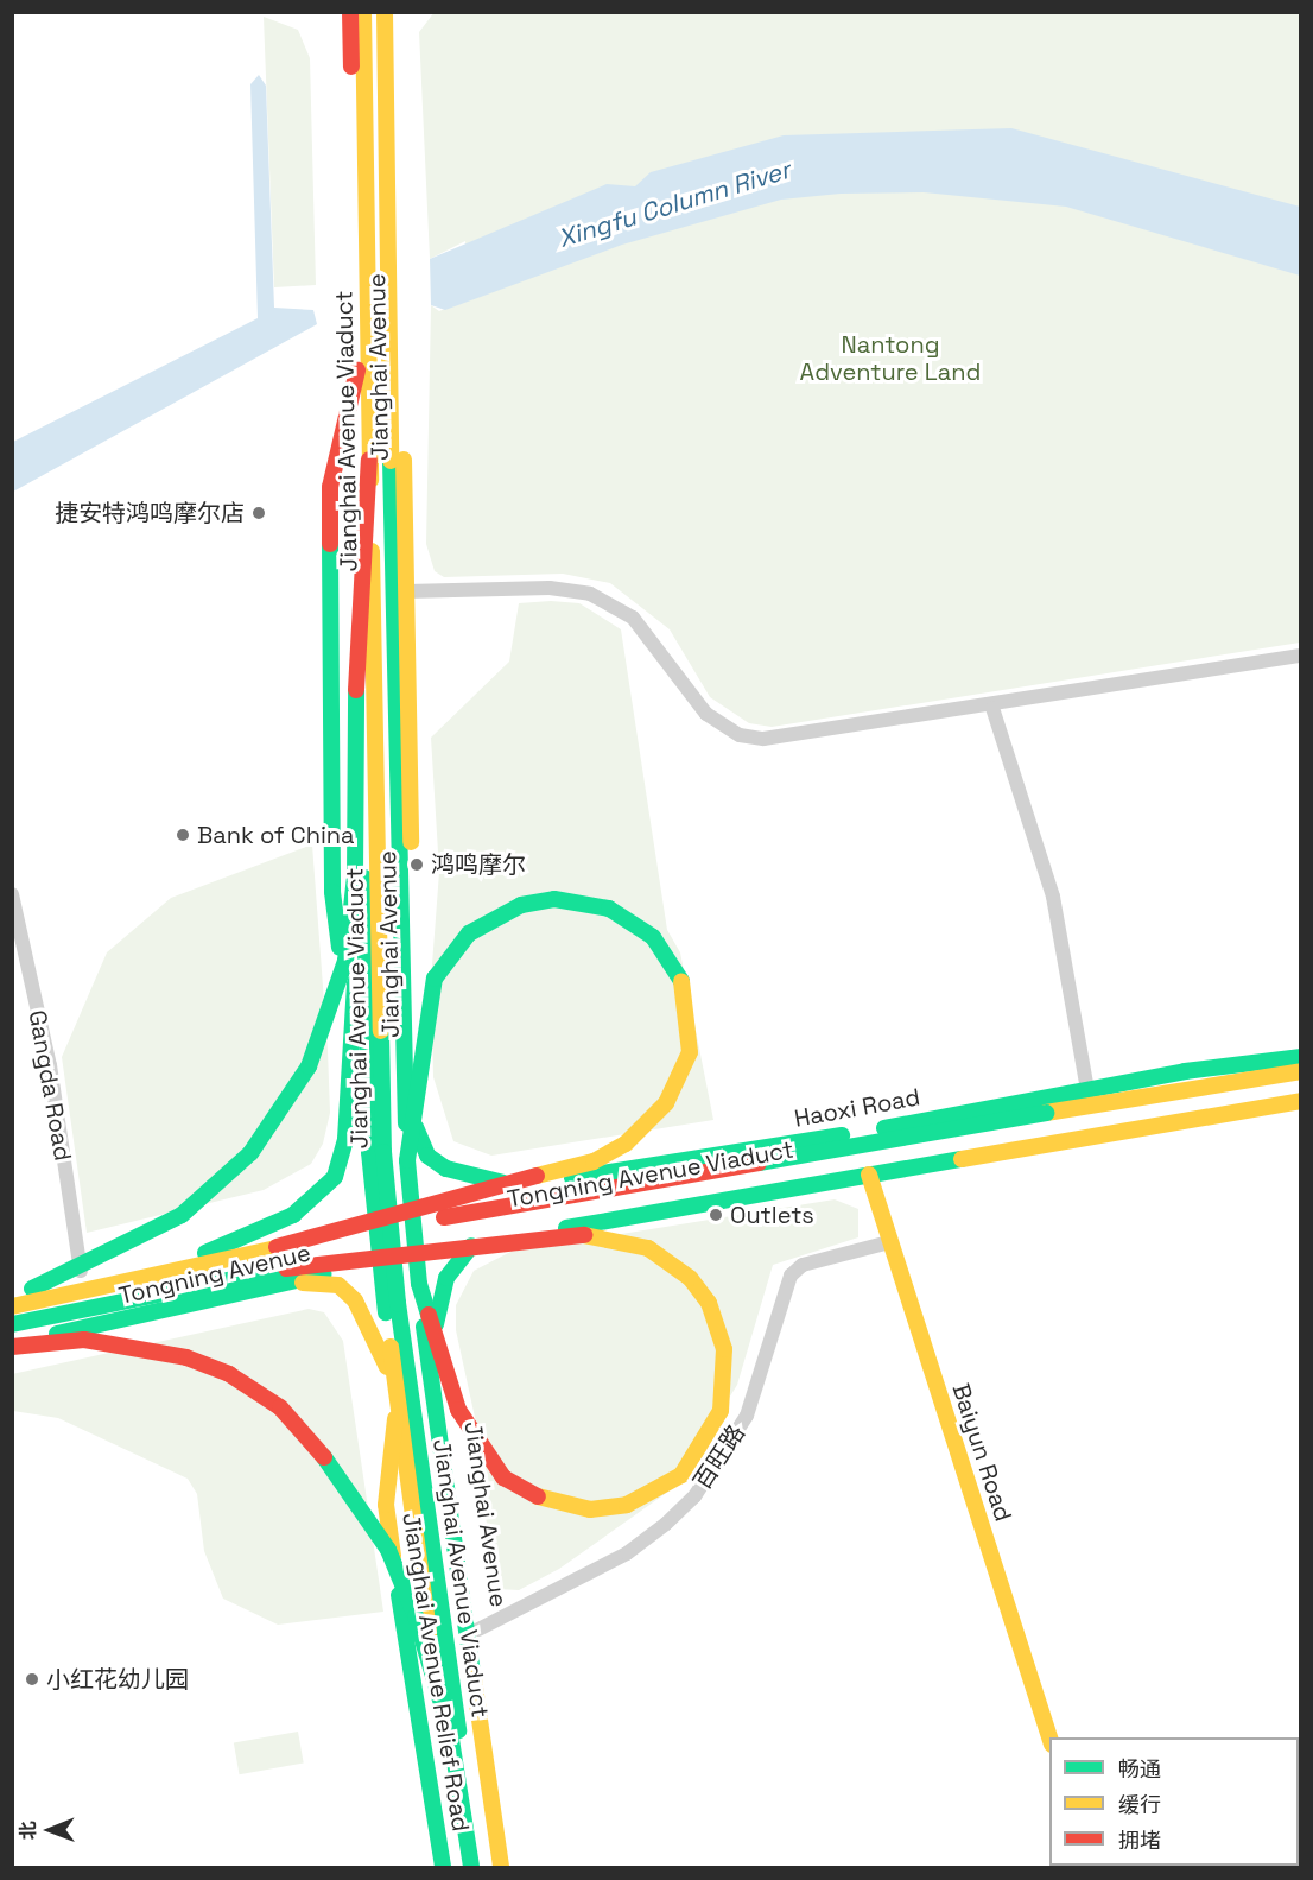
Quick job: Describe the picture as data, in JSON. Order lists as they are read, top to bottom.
{
  "streets": {
    "main road": [
      "Jianghai Avenue",
      "Jianghai Avenue Viaduct",
      "Haoxi Road",
      "Tongning Avenue Viaduct",
      "Tongning Avenue",
      "Baiyun Road",
      "Jianghai Avenue Relief Road"
    ],
    "street": ["Gangda Road", "百旺路"]
  },
  "crossings": [
    ["Jianghai Avenue", "Haoxi Road"],
    ["Jianghai Avenue", "Tongning Avenue"],
    ["Jianghai Avenue", "百旺路"],
    ["Jianghai Avenue", "Jianghai Avenue Relief Road"],
    ["Gangda Road", "Tongning Avenue"],
    ["Haoxi Road", "Tongning Avenue"],
    ["Baiyun Road", "百旺路"]
  ],
  "water": ["Xingfu Column River"],
  "parks": ["Nantong Adventure Land"],
  "places": [
    "捷安特鸿鸣摩尔店",
    "Bank of China",
    "鸿鸣摩尔",
    "Outlets",
    "小红花幼儿园"
  ],
  "legend": ["畅通", "缓行", "拥堵"],
  "north": "left"
}
